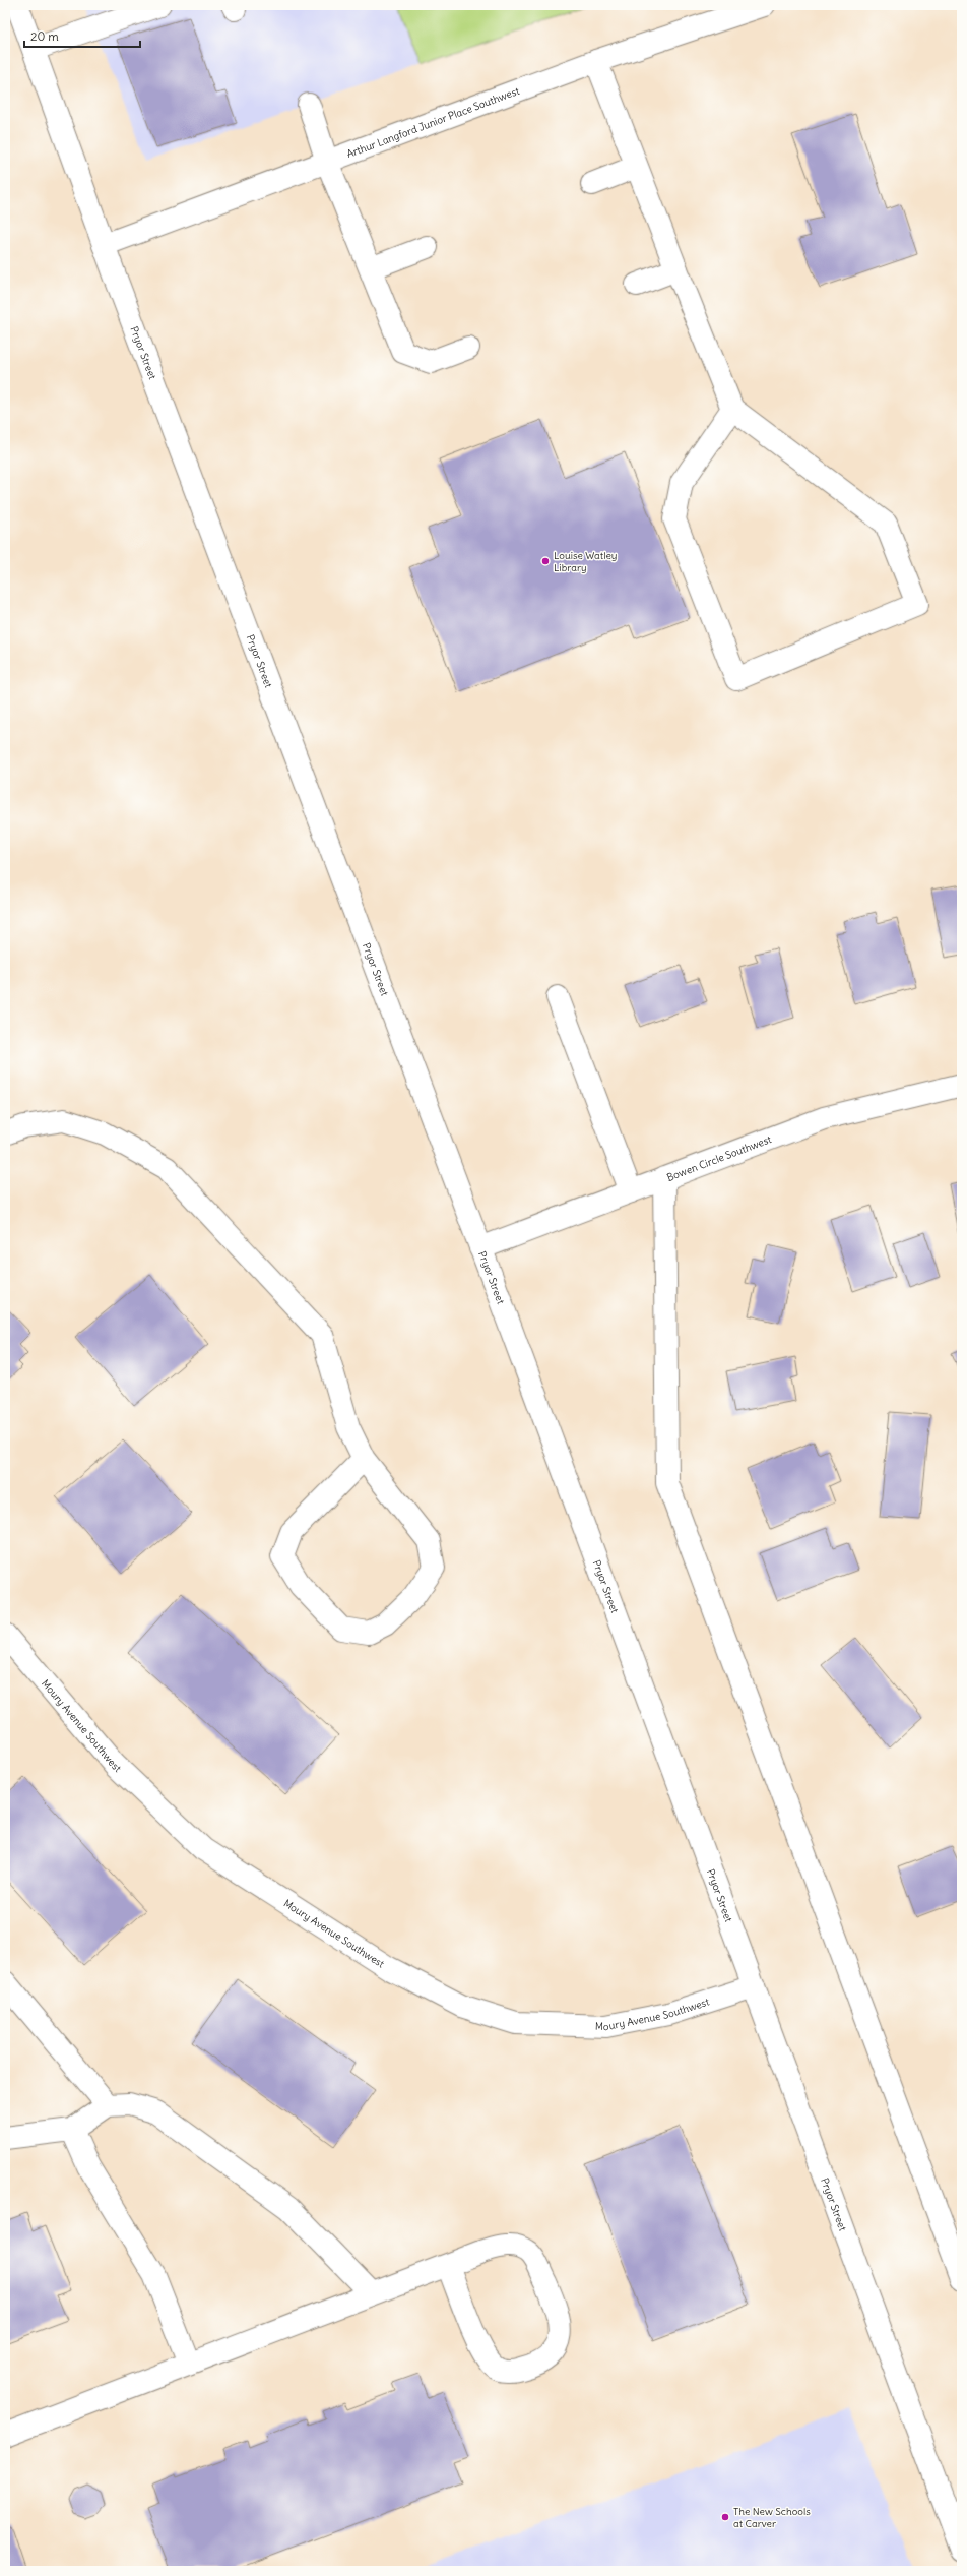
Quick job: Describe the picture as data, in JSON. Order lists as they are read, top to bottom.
{
  "streets": {
    "street": [
      "Arthur Langford Junior Place Southwest",
      "Pryor Street",
      "Bowen Circle Southwest",
      "Moury Avenue Southwest"
    ]
  },
  "crossings": [
    ["Arthur Langford Junior Place Southwest", "Pryor Street"],
    ["Pryor Street", "Bowen Circle Southwest"],
    ["Pryor Street", "Moury Avenue Southwest"]
  ],
  "places": ["Louise Watley Library", "The New Schools at Carver"],
  "scale_bar": "20 m"
}
